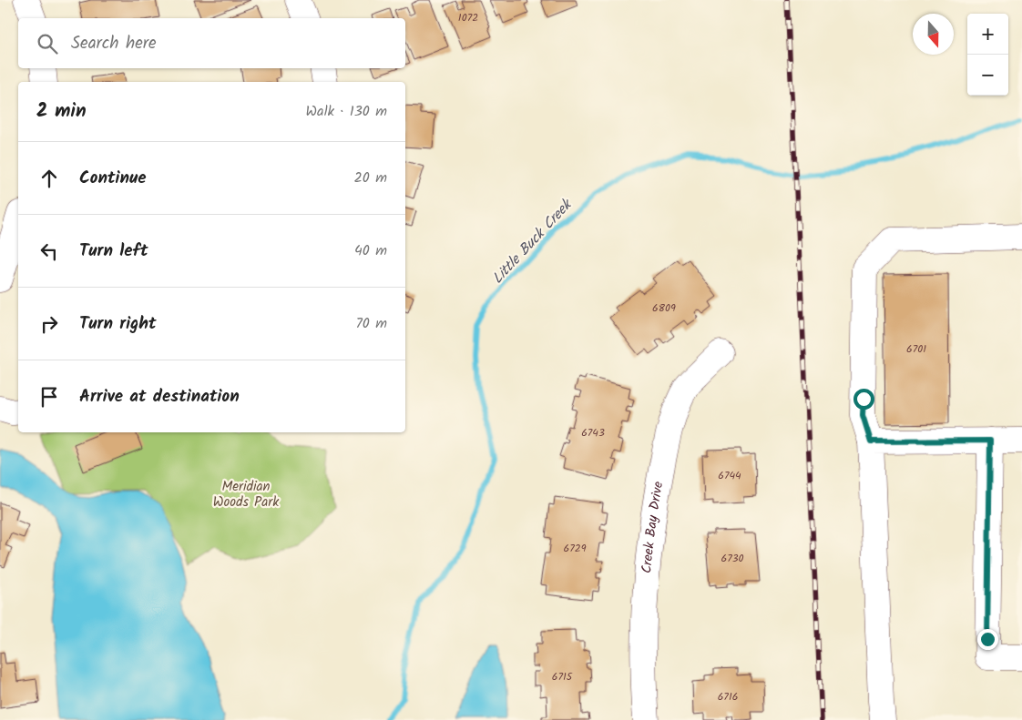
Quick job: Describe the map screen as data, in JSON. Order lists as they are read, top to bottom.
{
  "streets": {
    "street": ["Creek Bay Drive"]
  },
  "water": ["Little Buck Creek"],
  "parks": ["Meridian Woods Park"],
  "house_numbers": [
    "1072",
    "6809",
    "6701",
    "6743",
    "6744",
    "6729",
    "6730",
    "6715",
    "6716"
  ],
  "north": "bottom",
  "page": {
    "map_buttons": ["+", "−"],
    "search": "Search here",
    "heading": ["2 min", "Walk · 130 m"],
    "list": [
      ["Continue", "20 m"],
      ["Turn left", "40 m"],
      ["Turn right", "70 m"],
      "Arrive at destination"
    ]
  }
}
